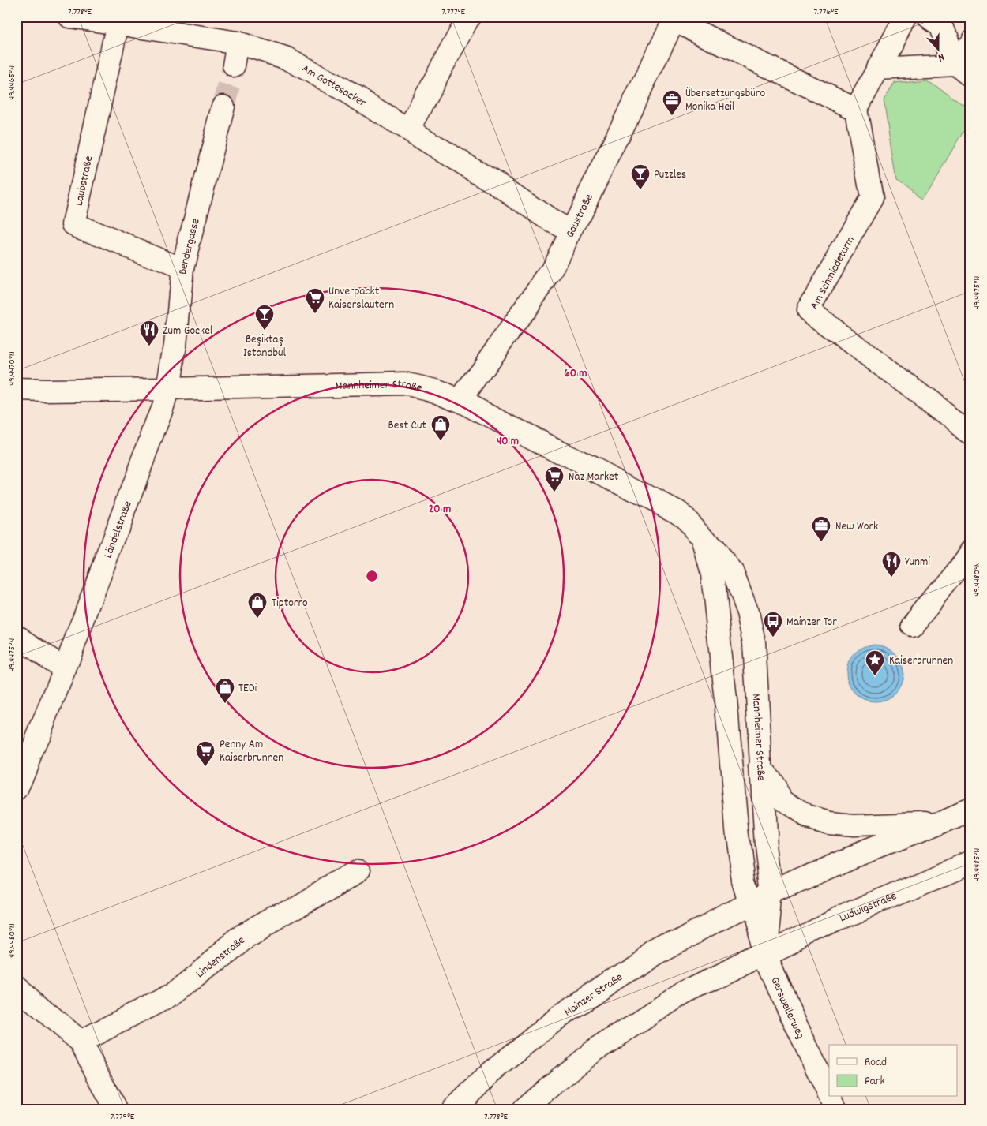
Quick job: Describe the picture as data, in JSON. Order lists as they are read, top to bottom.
{
  "streets": {
    "street": [
      "Am Gottesacker",
      "Laubstraße",
      "Gaustraße",
      "Bendergasse",
      "Am Schmiedeturm",
      "Mannheimer Straße",
      "Ländelstraße",
      "Ludwigstraße",
      "Lindenstraße",
      "Mainzer Straße",
      "Gersweilerweg"
    ]
  },
  "crossings": [
    ["Am Gottesacker", "Laubstraße"],
    ["Am Gottesacker", "Gaustraße"],
    ["Laubstraße", "Bendergasse"],
    ["Gaustraße", "Mannheimer Straße"],
    ["Bendergasse", "Mannheimer Straße"],
    ["Bendergasse", "Ländelstraße"],
    ["Mannheimer Straße", "Ländelstraße"],
    ["Mannheimer Straße", "Ludwigstraße"],
    ["Mannheimer Straße", "Mainzer Straße"],
    ["Mannheimer Straße", "Gersweilerweg"],
    ["Ludwigstraße", "Gersweilerweg"],
    ["Mainzer Straße", "Gersweilerweg"]
  ],
  "places": {
    "office": ["Übersetzungsbüro Monika Heil", "New Work"],
    "bar": ["Puzzles", "Beşiktaş Istandbul"],
    "supermarket": ["Unverpackt Kaiserslautern", "Naz Market", "Penny Am Kaiserbrunnen"],
    "restaurant": ["Zum Gockel", "Yunmi"],
    "shop": ["Best Cut", "Tiptorro", "TEDi"],
    "bus stop": ["Mainzer Tor"],
    "place": ["Kaiserbrunnen"]
  },
  "legend": ["Road", "Park"],
  "north": "bottom",
  "coordinates": [
    "7.778°E",
    "7.777°E",
    "7.776°E",
    "49.4465°N",
    "49.4475°N",
    "49.4470°N",
    "49.4480°N",
    "49.4485°N",
    "7.779°E"
  ],
  "rings": ["60 m", "40 m", "20 m"]
}
